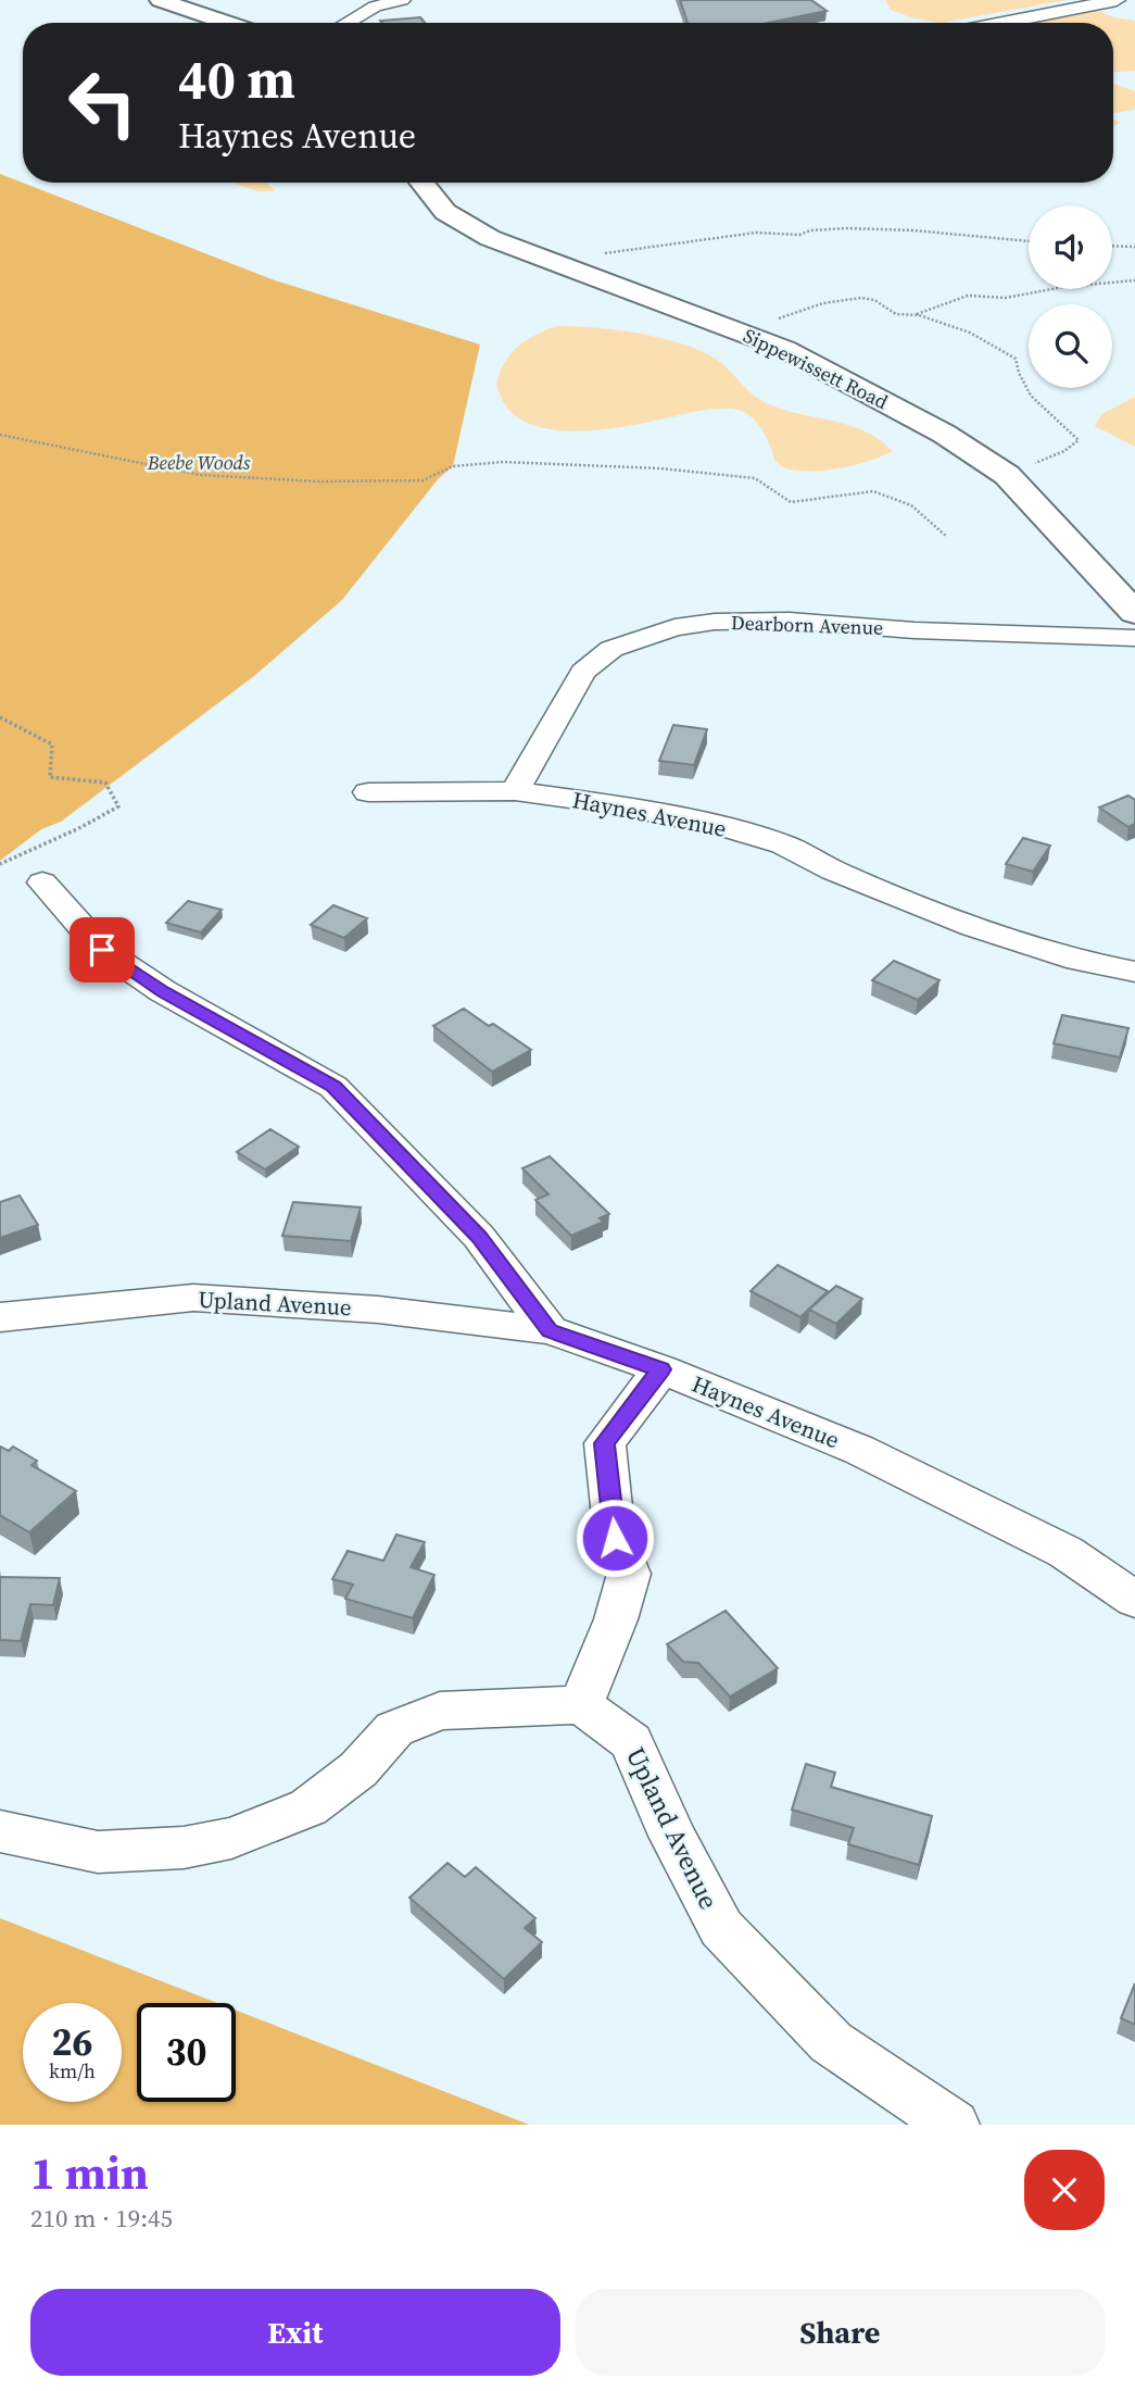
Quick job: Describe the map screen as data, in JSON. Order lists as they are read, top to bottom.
{
  "streets": {
    "main road": ["Sippewissett Road"],
    "street": ["Dearborn Avenue", "Haynes Avenue", "Upland Avenue"]
  },
  "crossings": [
    ["Dearborn Avenue", "Haynes Avenue"],
    ["Haynes Avenue", "Upland Avenue"]
  ],
  "parks": ["Beebe Woods"],
  "page": {
    "turn": ["40 m", "Haynes Avenue"],
    "speed": "26 km/h",
    "limit": "30",
    "heading": ["1 min", "210 m · 19:45"],
    "buttons": ["Exit", "Share"]
  }
}
